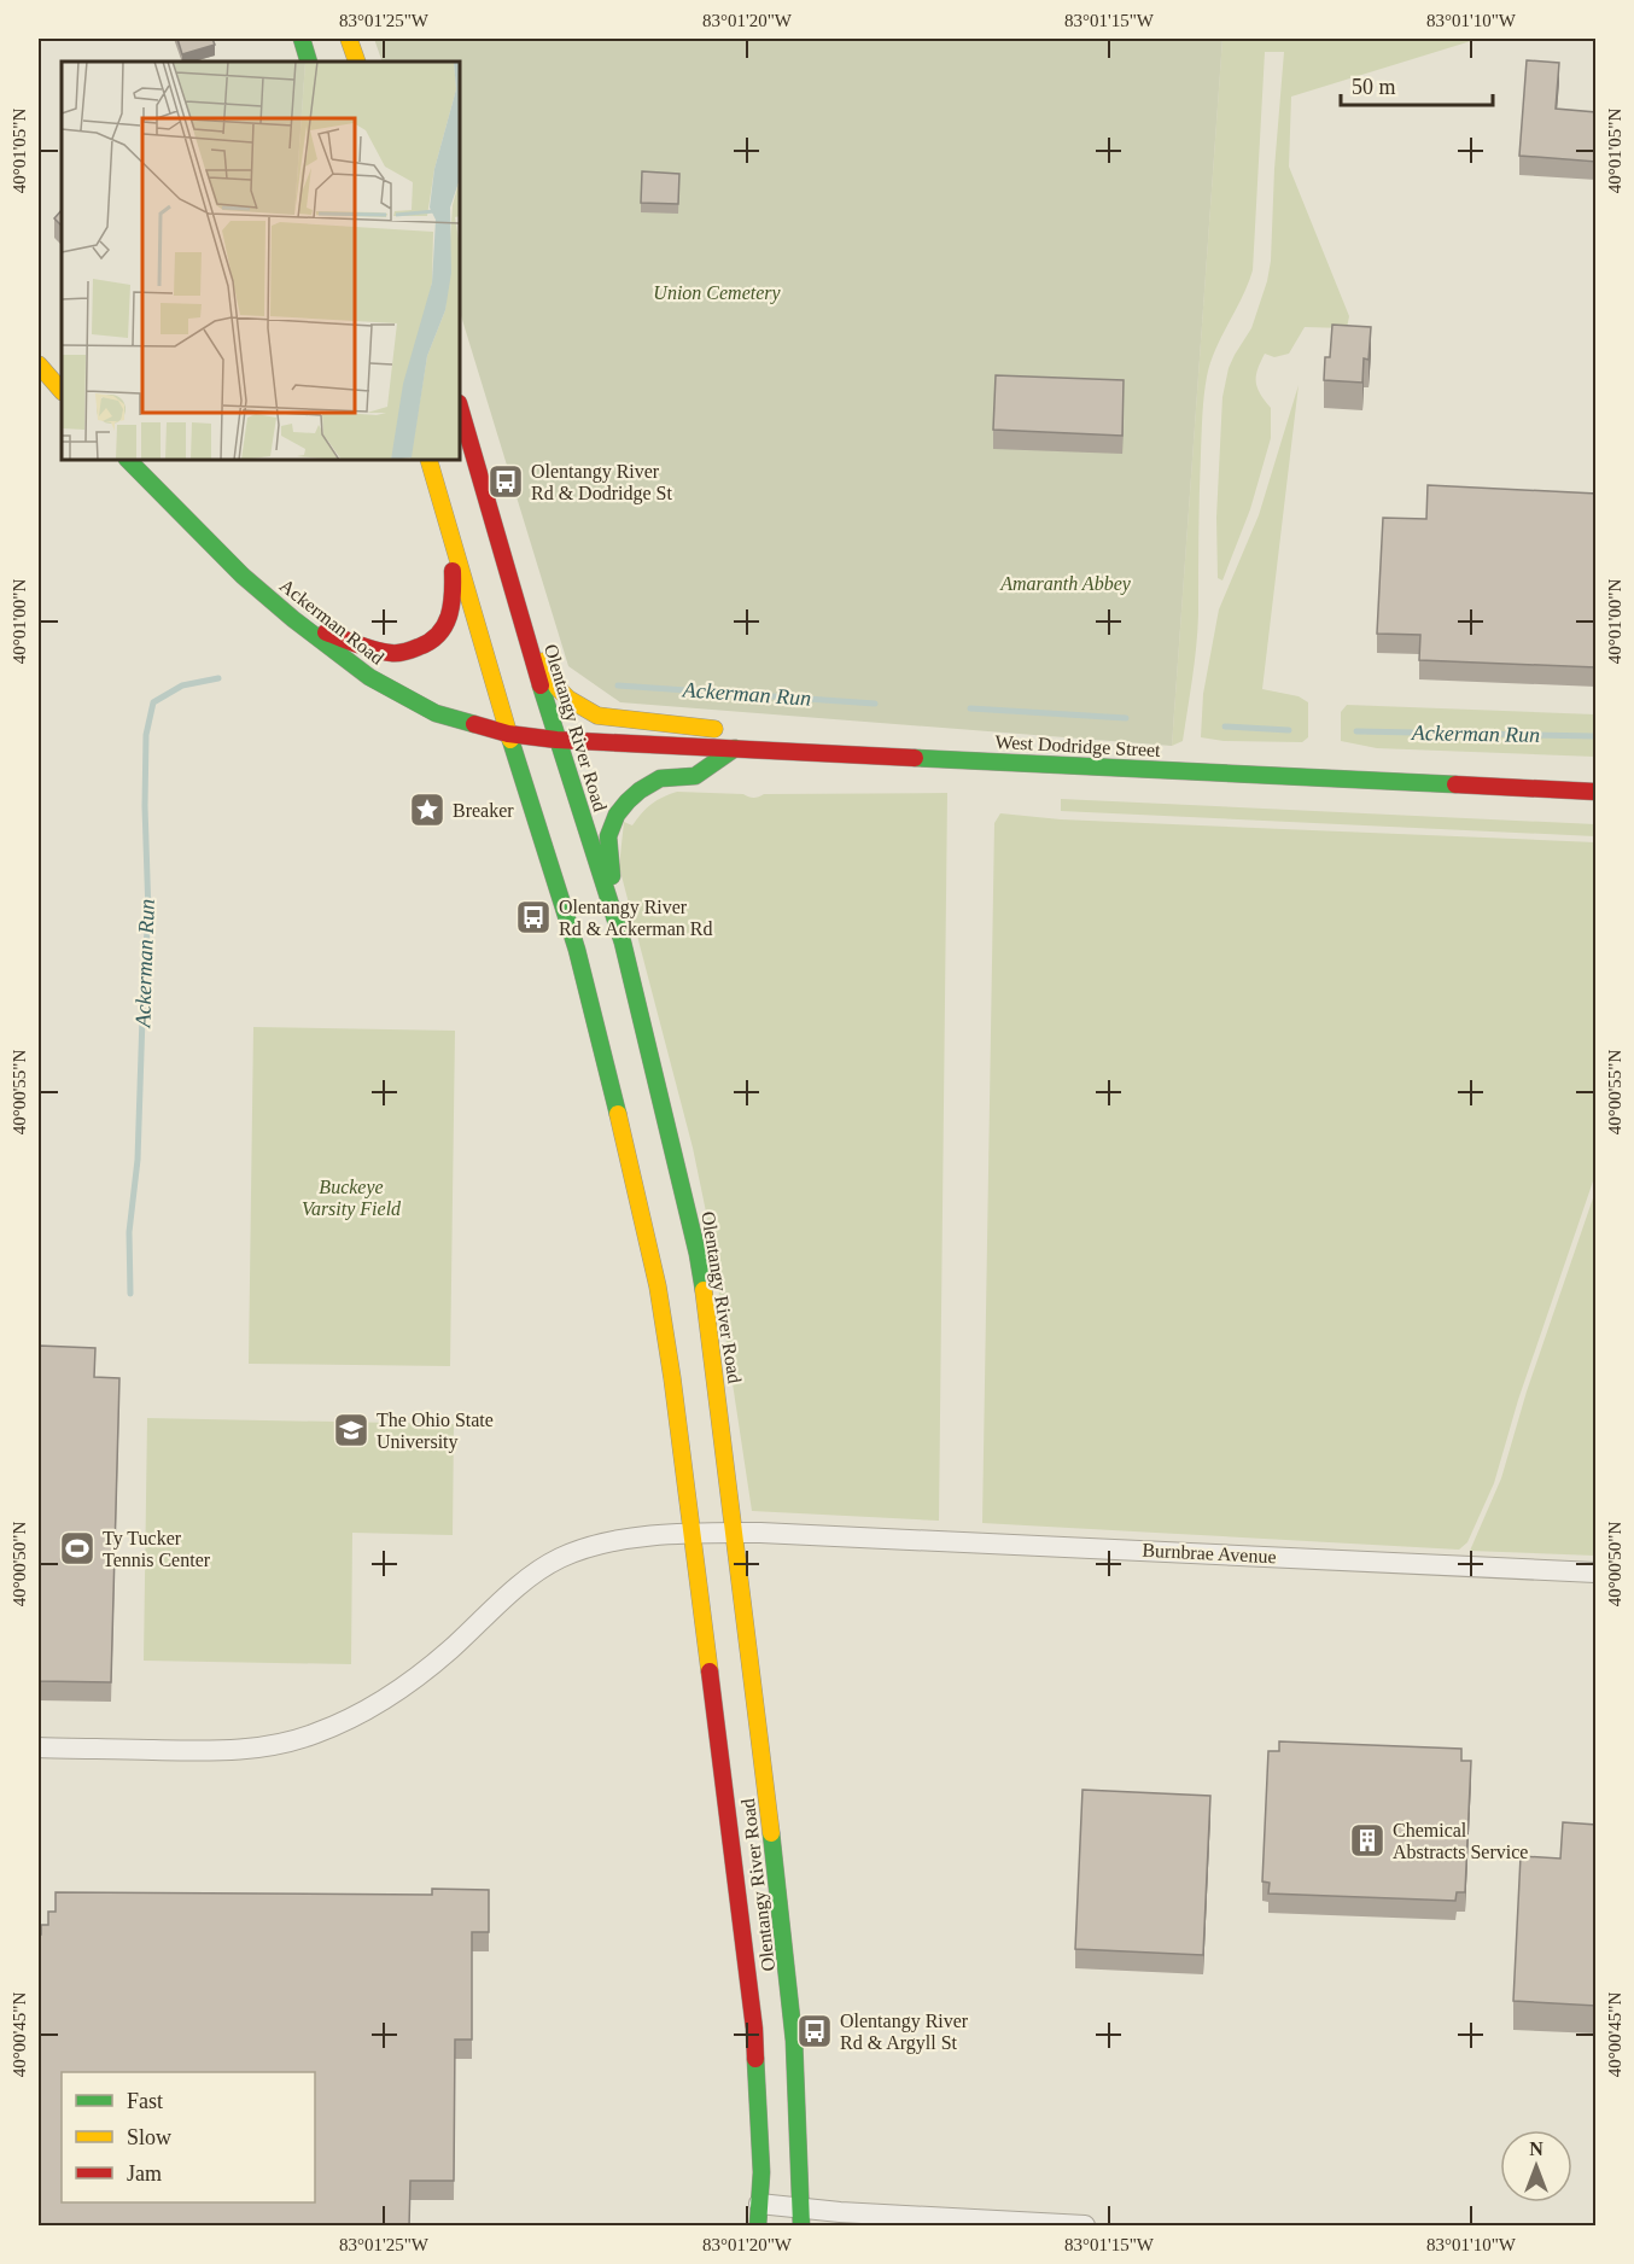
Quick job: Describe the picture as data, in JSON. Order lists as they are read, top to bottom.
{
  "streets": {
    "main road": ["Ackerman Road", "Olentangy River Road", "West Dodridge Street"],
    "street": ["Burnbrae Avenue"]
  },
  "crossings": [
    ["Ackerman Road", "Olentangy River Road"],
    ["Ackerman Road", "West Dodridge Street"],
    ["Olentangy River Road", "West Dodridge Street"],
    ["Olentangy River Road", "Burnbrae Avenue"]
  ],
  "water": ["Ackerman Run"],
  "parks": ["Union Cemetery", "Amaranth Abbey", "Buckeye Varsity Field"],
  "places": {
    "bus stop": ["Olentangy River Rd & Dodridge St", "Olentangy River Rd & Ackerman Rd", "Olentangy River Rd & Argyll St"],
    "place": ["Breaker"],
    "school or university": ["The Ohio State University"],
    "sports": ["Ty Tucker Tennis Center"],
    "building": ["Chemical Abstracts Service"]
  },
  "legend": ["Fast", "Slow", "Jam"],
  "scale_bar": "50 m",
  "north": "top",
  "coordinates": [
    "83°01'25\"W",
    "83°01'20\"W",
    "83°01'15\"W",
    "83°01'10\"W",
    "40°01'05\"N",
    "40°01'00\"N",
    "40°00'55\"N",
    "40°00'50\"N",
    "40°00'45\"N"
  ]
}
